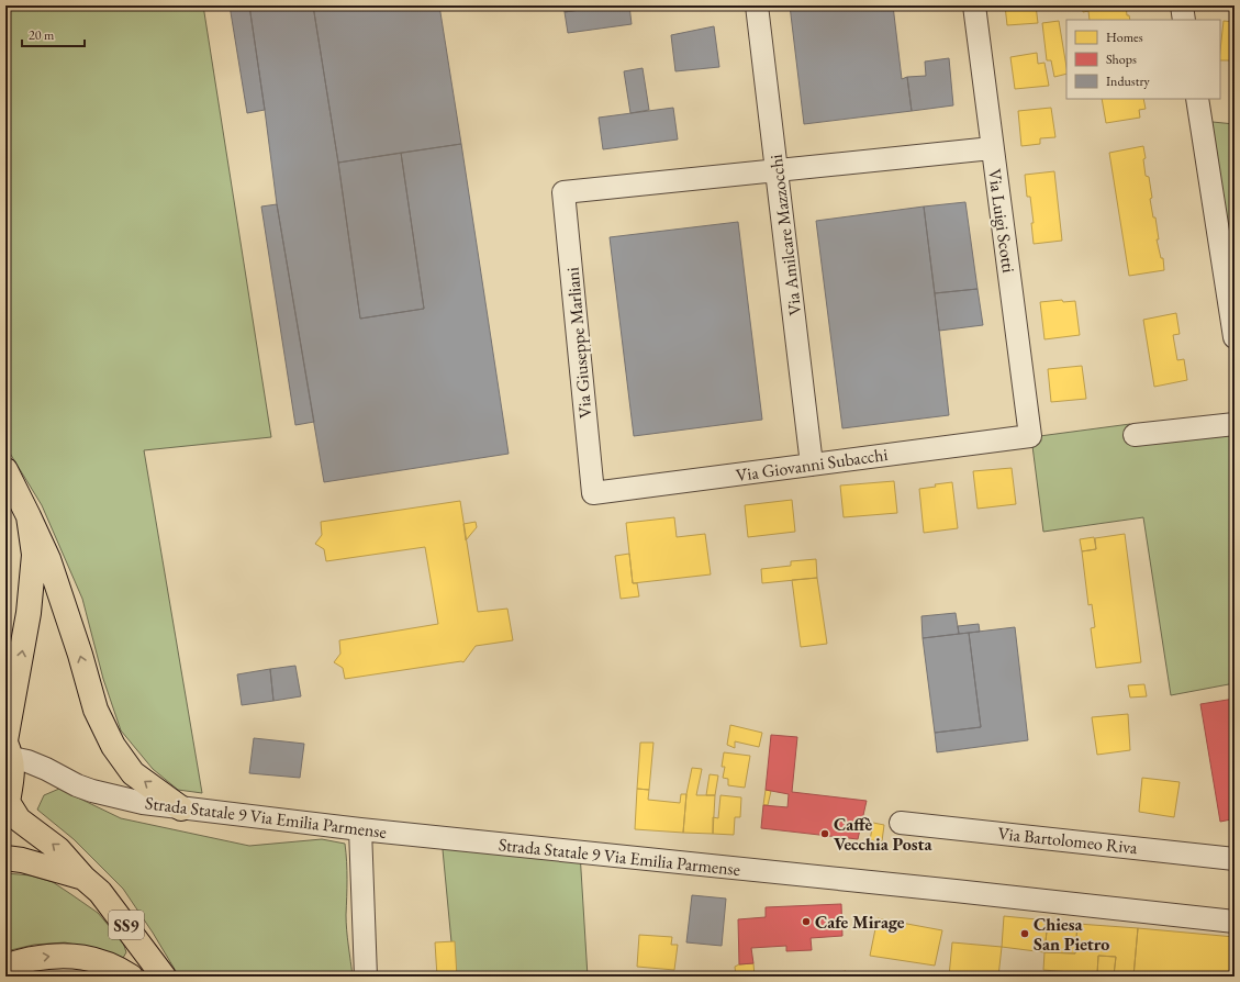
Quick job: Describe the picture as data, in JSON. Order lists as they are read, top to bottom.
{
  "streets": {
    "main road": ["SS9"],
    "street": [
      "Via Luigi Scotti",
      "Via Amilcare Mazzocchi",
      "Via Giuseppe Marliani",
      "Via Giovanni Subacchi",
      "Strada Statale 9 Via Emilia Parmense",
      "Via Bartolomeo Riva"
    ]
  },
  "crossings": [
    ["Via Luigi Scotti", "Via Giovanni Subacchi"],
    ["Via Amilcare Mazzocchi", "Via Giuseppe Marliani"],
    ["Via Amilcare Mazzocchi", "Via Giovanni Subacchi"],
    ["Via Giuseppe Marliani", "Via Giovanni Subacchi"]
  ],
  "places": ["Caffè Vecchia Posta", "Cafe Mirage", "Chiesa San Pietro"],
  "legend": ["Homes", "Shops", "Industry"],
  "scale_bar": "20 m"
}
